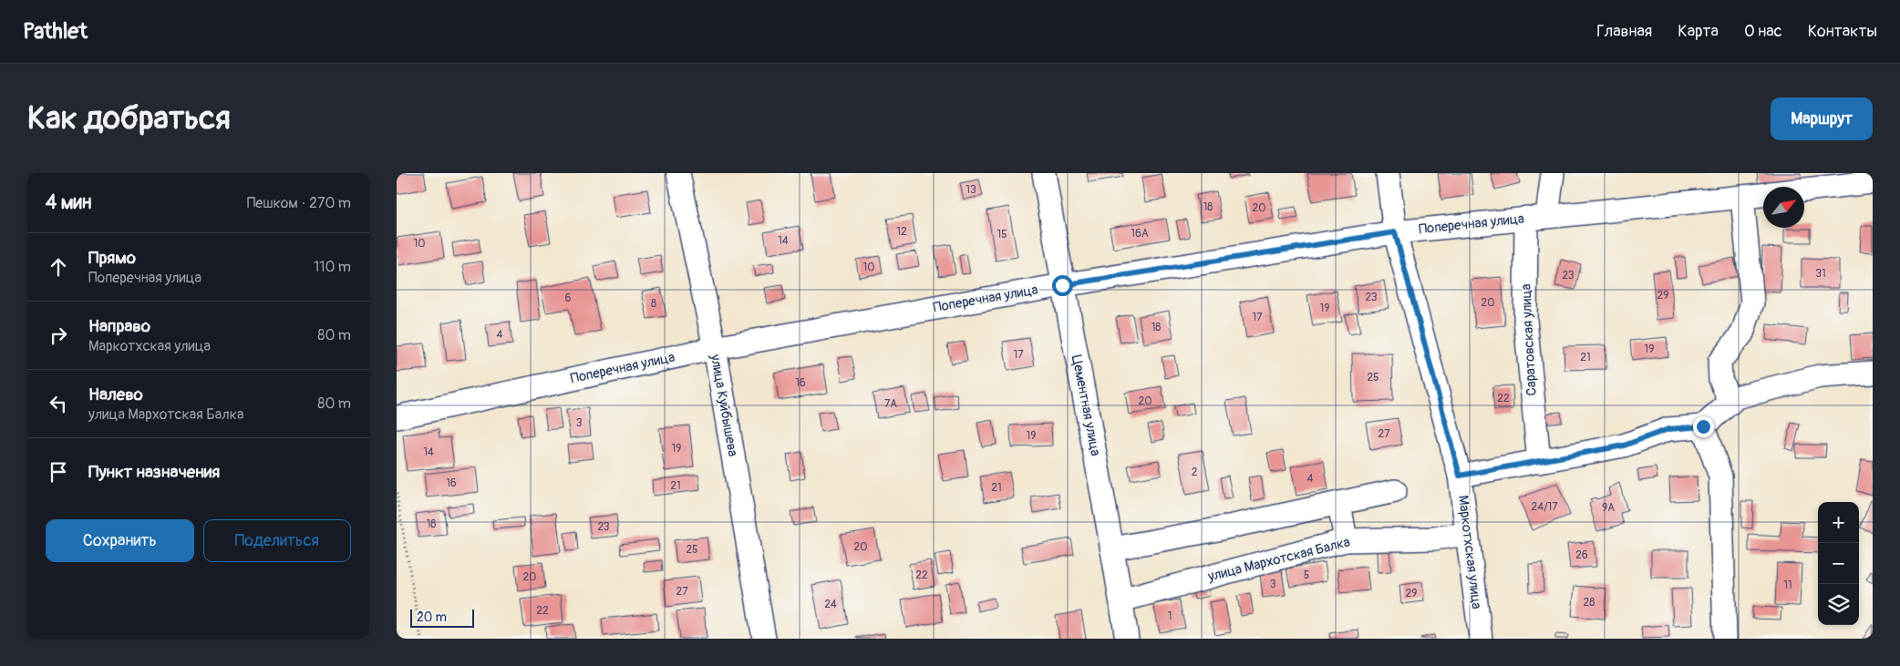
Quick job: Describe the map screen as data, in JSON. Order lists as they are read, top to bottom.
{
  "streets": {
    "street": [
      "Поперечная улица",
      "Саратовская улица",
      "улица Куйбышева",
      "Цементная улица",
      "Маркотхская улица",
      "улица Мархотская Балка"
    ]
  },
  "crossings": [
    ["Поперечная улица", "Саратовская улица"],
    ["Поперечная улица", "улица Куйбышева"],
    ["Поперечная улица", "Цементная улица"],
    ["Поперечная улица", "Маркотхская улица"],
    ["Цементная улица", "улица Мархотская Балка"],
    ["Маркотхская улица", "улица Мархотская Балка"]
  ],
  "house_numbers": [
    "13",
    "18",
    "20",
    "12",
    "16А",
    "15",
    "14",
    "10",
    "10",
    "31",
    "23",
    "29",
    "23",
    "6",
    "20",
    "8",
    "19",
    "17",
    "18",
    "4",
    "19",
    "17",
    "21",
    "25",
    "16",
    "22",
    "20",
    "7А",
    "3",
    "27",
    "19",
    "19",
    "14",
    "2",
    "4",
    "16",
    "21",
    "21",
    "24/17",
    "9А",
    "18",
    "23",
    "20",
    "25",
    "26",
    "22",
    "5",
    "20",
    "3",
    "11",
    "27",
    "29",
    "28",
    "24",
    "22",
    "1"
  ],
  "scale_bar": "20 m",
  "north": "top right",
  "page": {
    "header": "Pathlet",
    "nav": [
      "Главная",
      "Карта",
      "О нас",
      "Контакты"
    ],
    "buttons": [
      "Маршрут",
      ["Сохранить", "Поделиться"]
    ],
    "title": "Как добраться",
    "heading": ["4 мин", "Пешком · 270 m"],
    "list": [
      ["Прямо", "Поперечная улица", "110 m"],
      ["Направо", "Маркотхская улица", "80 m"],
      ["Налево", "улица Мархотская Балка", "80 m"],
      "Пункт назначения"
    ],
    "map_buttons": ["+", "−"],
    "scale": "20 m"
  }
}
